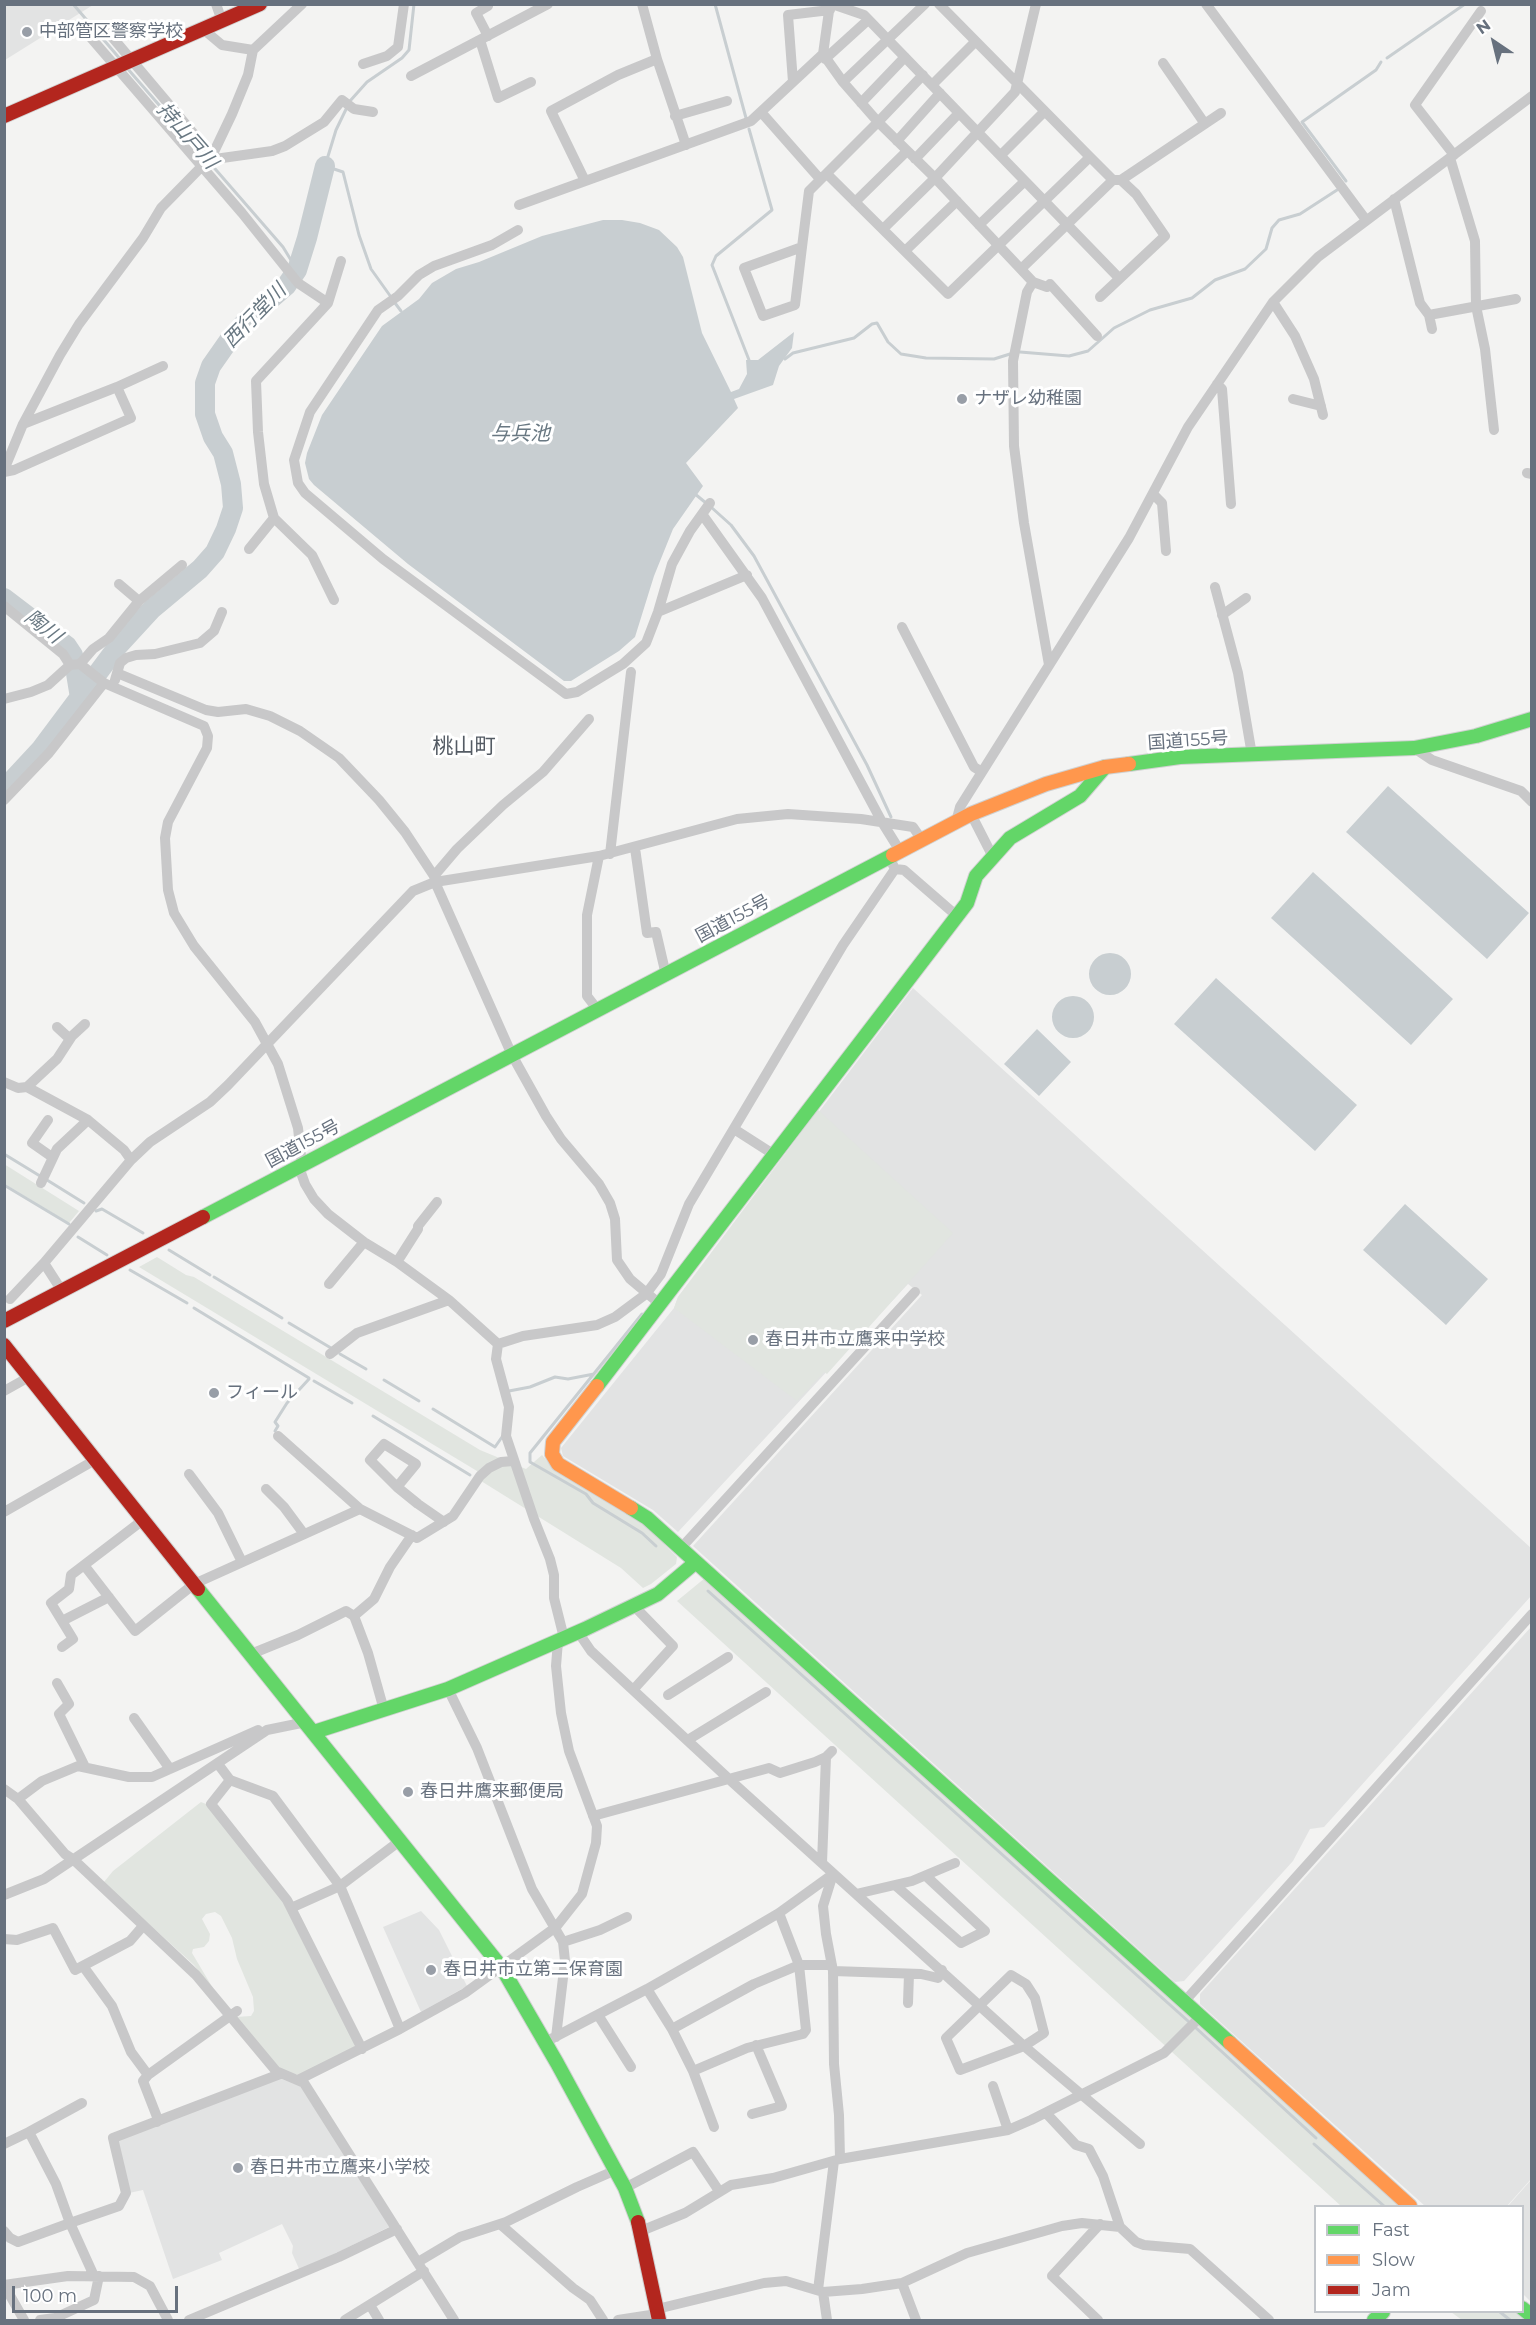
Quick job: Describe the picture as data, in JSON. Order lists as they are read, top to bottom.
{
  "streets": {
    "main road": ["国道155号"]
  },
  "districts": ["桃山町"],
  "water": [
    "持山戸川",
    "西行堂川",
    "与兵池",
    "陶川"
  ],
  "places": [
    "中部管区警察学校",
    "ナザレ幼稚園",
    "春日井市立鷹来中学校",
    "フィール",
    "春日井鷹来郵便局",
    "春日井市立第二保育園",
    "春日井市立鷹来小学校"
  ],
  "legend": ["Fast", "Slow", "Jam"],
  "scale_bar": "100 m",
  "north": "top left"
}
